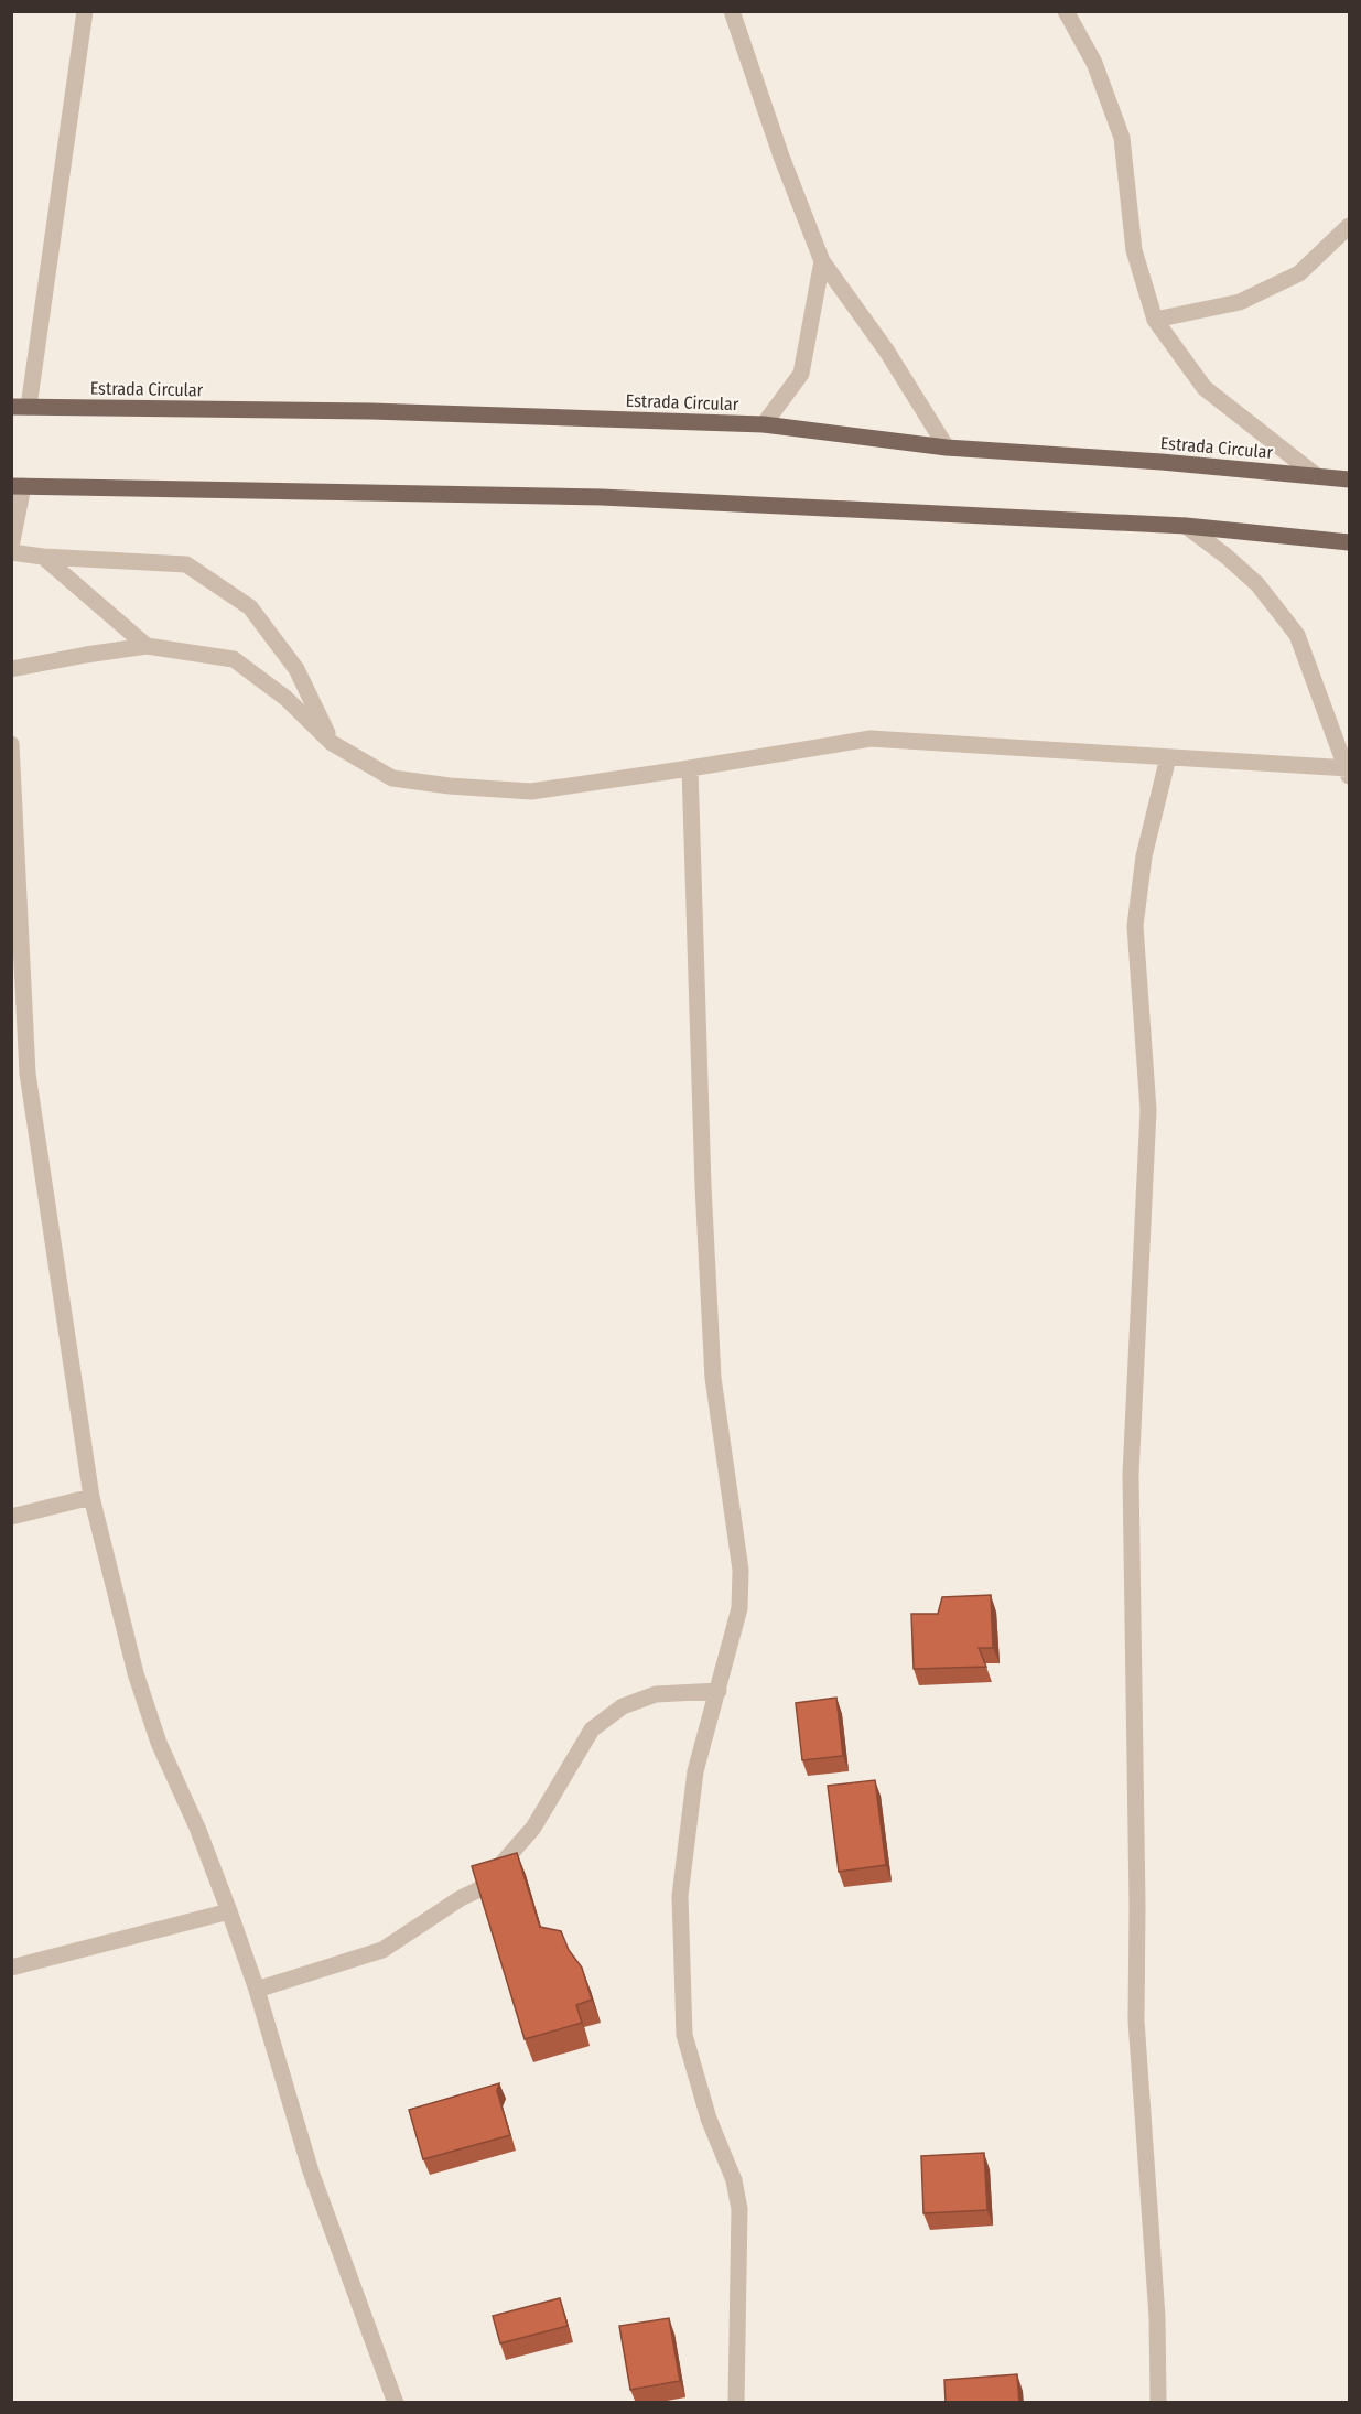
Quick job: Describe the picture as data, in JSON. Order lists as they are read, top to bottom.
{
  "streets": {
    "main road": ["Estrada Circular"]
  }
}
